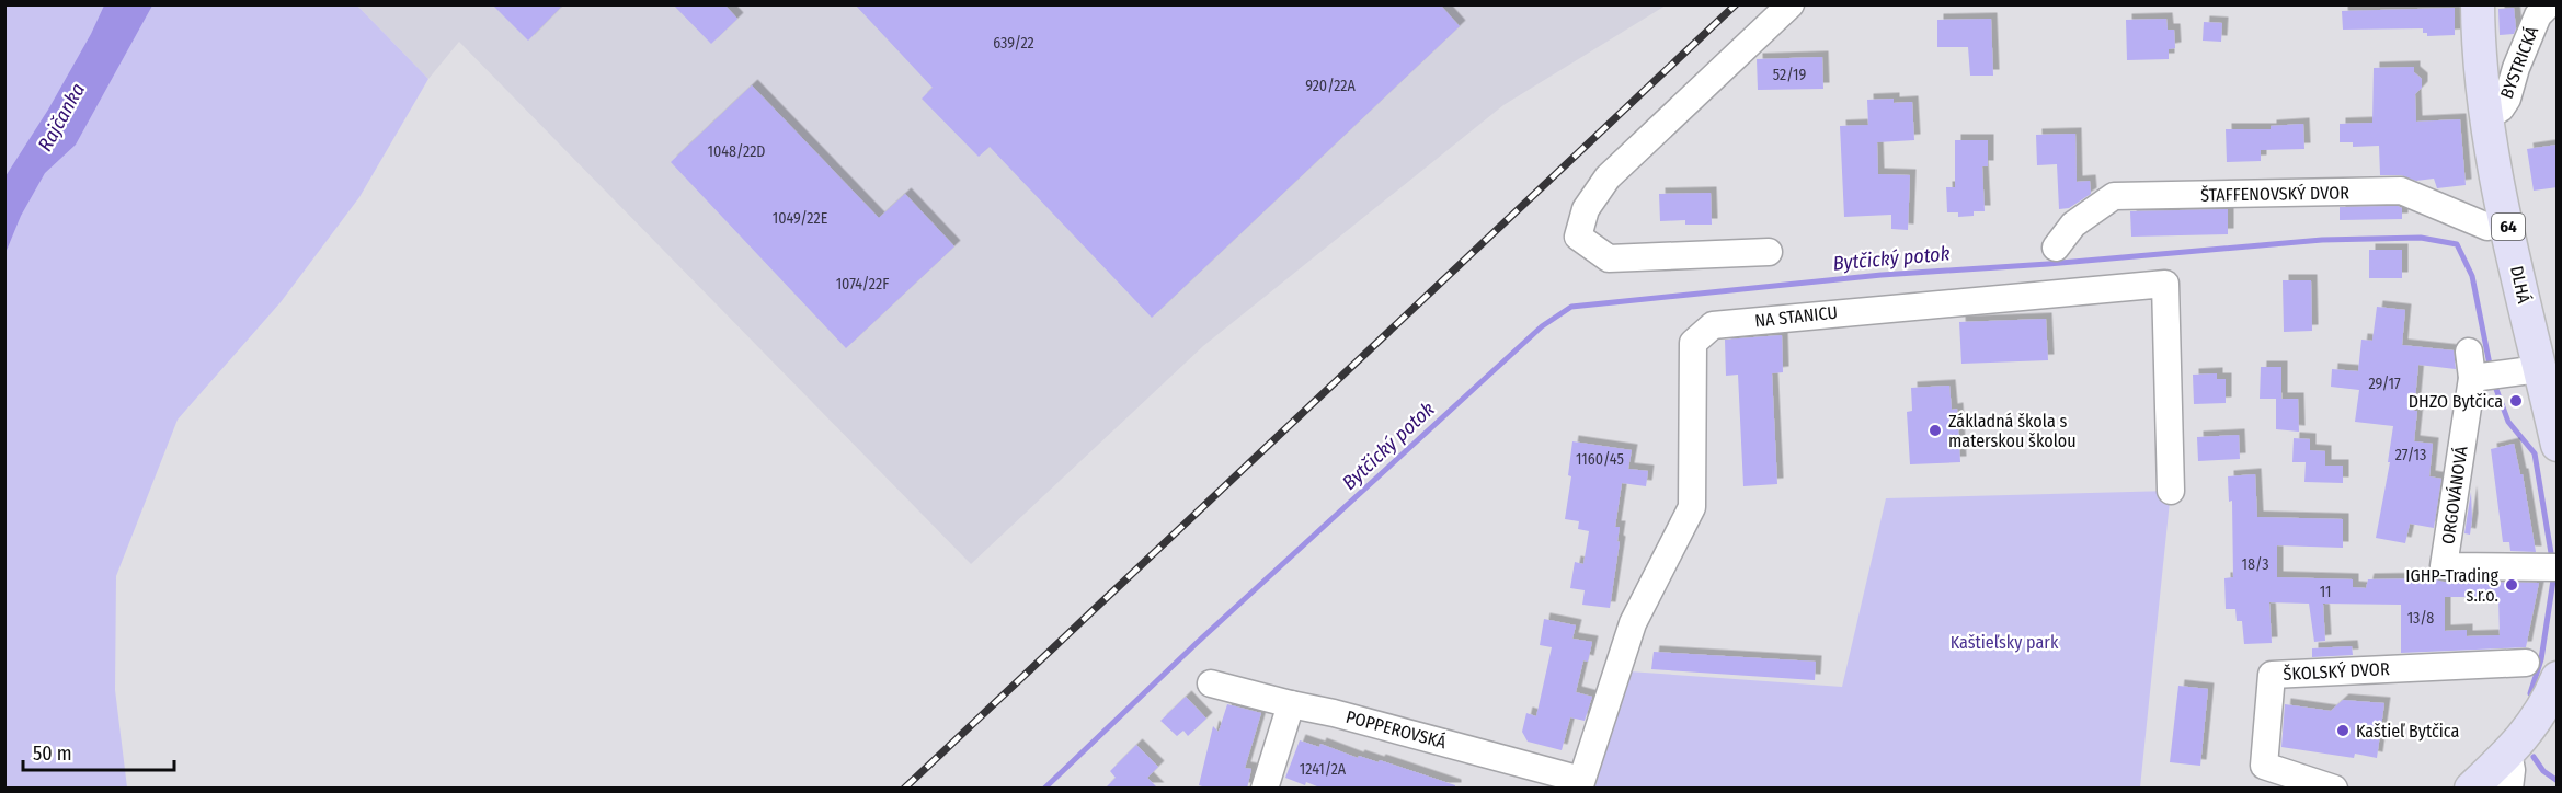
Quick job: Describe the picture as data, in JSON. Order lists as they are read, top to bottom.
{
  "streets": {
    "main road": ["64", "DLHÁ"],
    "street": [
      "BYSTRICKÁ",
      "ŠTAFFENOVSKÝ DVOR",
      "NA STANICU",
      "ORGOVÁNOVÁ",
      "ŠKOLSKÝ DVOR",
      "POPPEROVSKÁ"
    ]
  },
  "crossings": [
    ["BYSTRICKÁ", "DLHÁ"],
    ["ŠTAFFENOVSKÝ DVOR", "DLHÁ"],
    ["NA STANICU", "POPPEROVSKÁ"]
  ],
  "water": ["Rajčanka", "Bytčický potok"],
  "parks": ["Kaštieľsky park"],
  "places": [
    "DHZO Bytčica",
    "Základná škola s materskou školou",
    "IGHP-Trading s.r.o.",
    "Kaštieľ Bytčica"
  ],
  "house_numbers": [
    "639/22",
    "52/19",
    "920/22A",
    "1048/22D",
    "1049/22E",
    "1074/22F",
    "29/17",
    "27/13",
    "1160/45",
    "18/3",
    "11",
    "13/8",
    "1241/2A"
  ],
  "scale_bar": "50 m"
}
